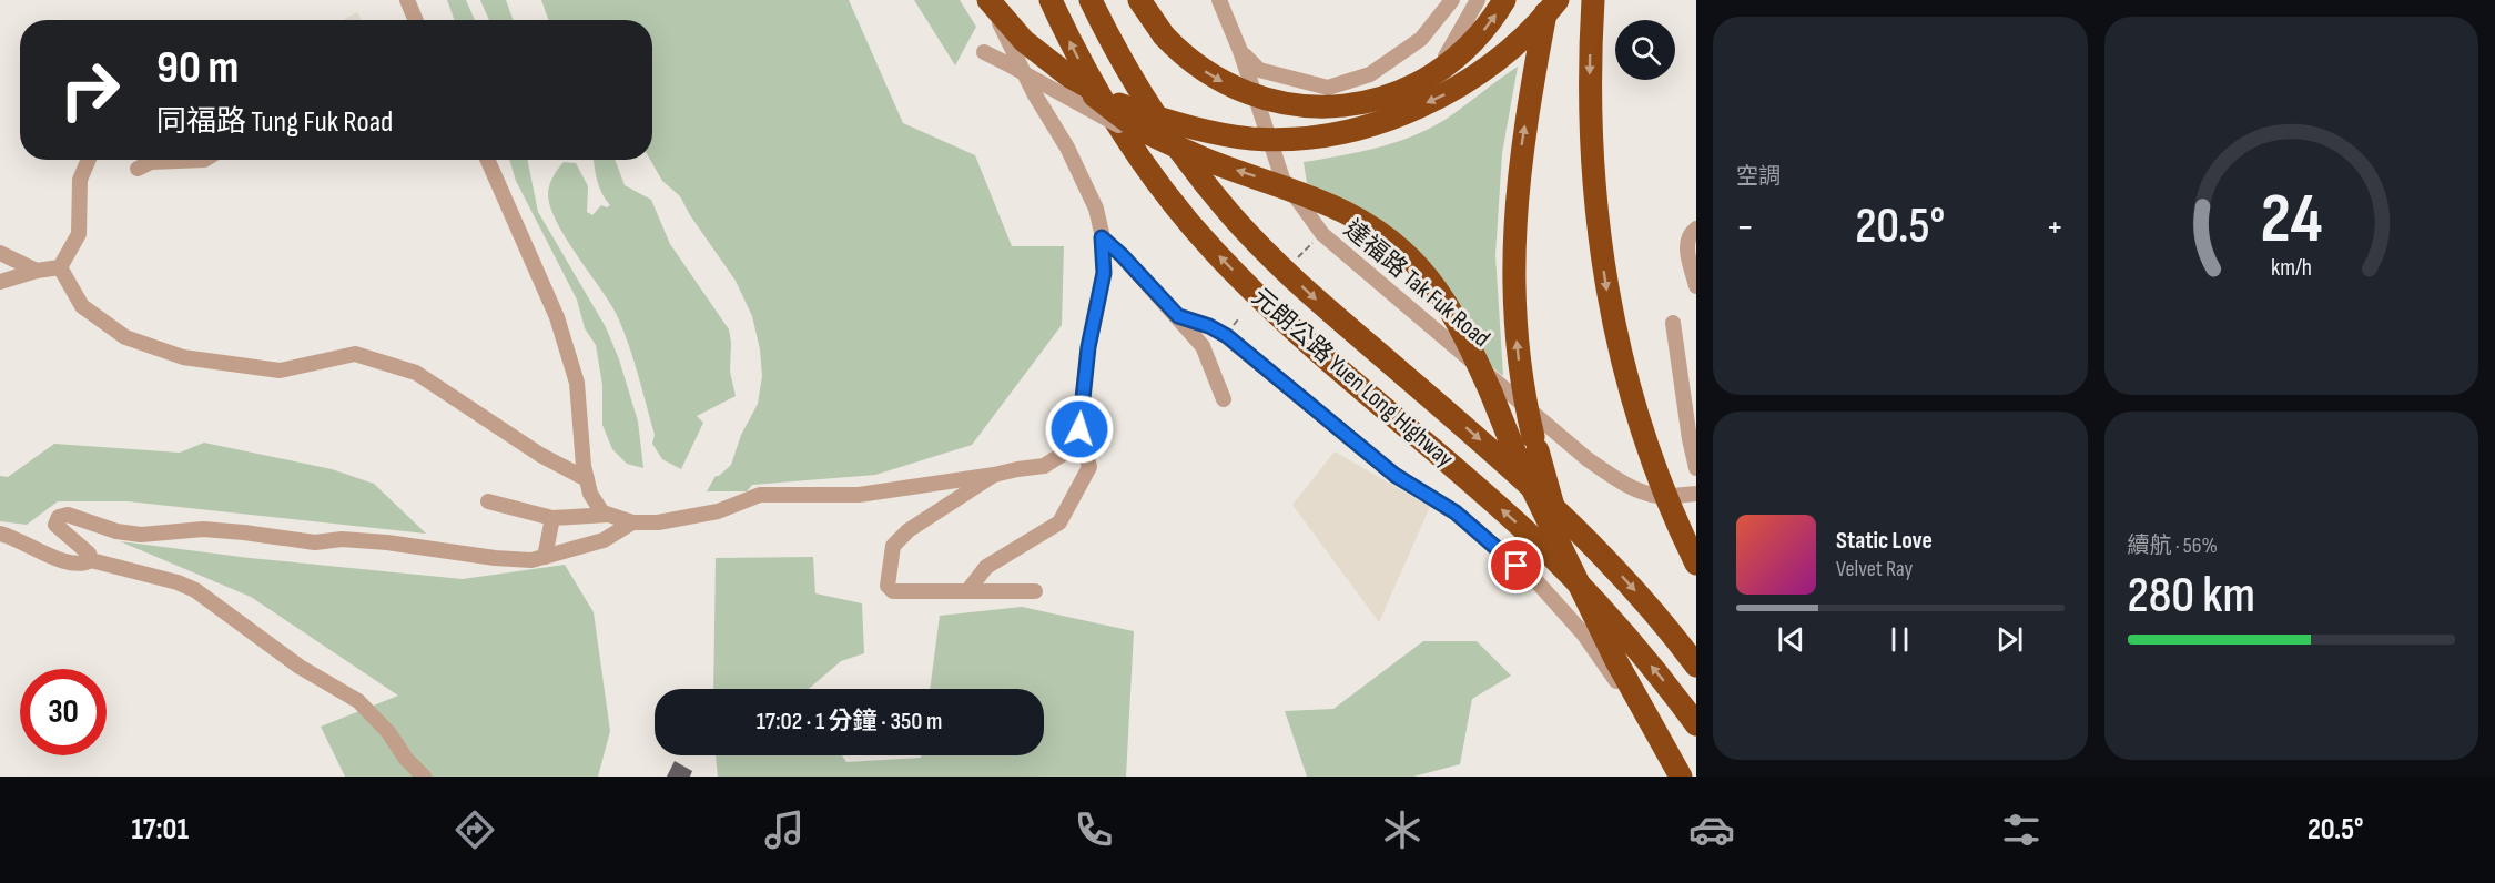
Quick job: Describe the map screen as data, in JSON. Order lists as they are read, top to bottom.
{
  "streets": {
    "highway": ["元朗公路 Yuen Long Highway"],
    "street": ["達福路 Tak Fuk Road"]
  },
  "page": {
    "tile": [
      "空調",
      ["續航 · 56%", "280 km"]
    ],
    "turn": ["90 m", "同福路 Tung Fuk Road"],
    "heat": ["−", "20.5°", "+"],
    "song": ["Static Love", "Velvet Ray"],
    "limit": "30",
    "trip": "17:02 · 1 分鐘 · 350 m",
    "tabs": ["17:01", "20.5°"],
    "gauge": ["24", "km/h"]
  }
}
